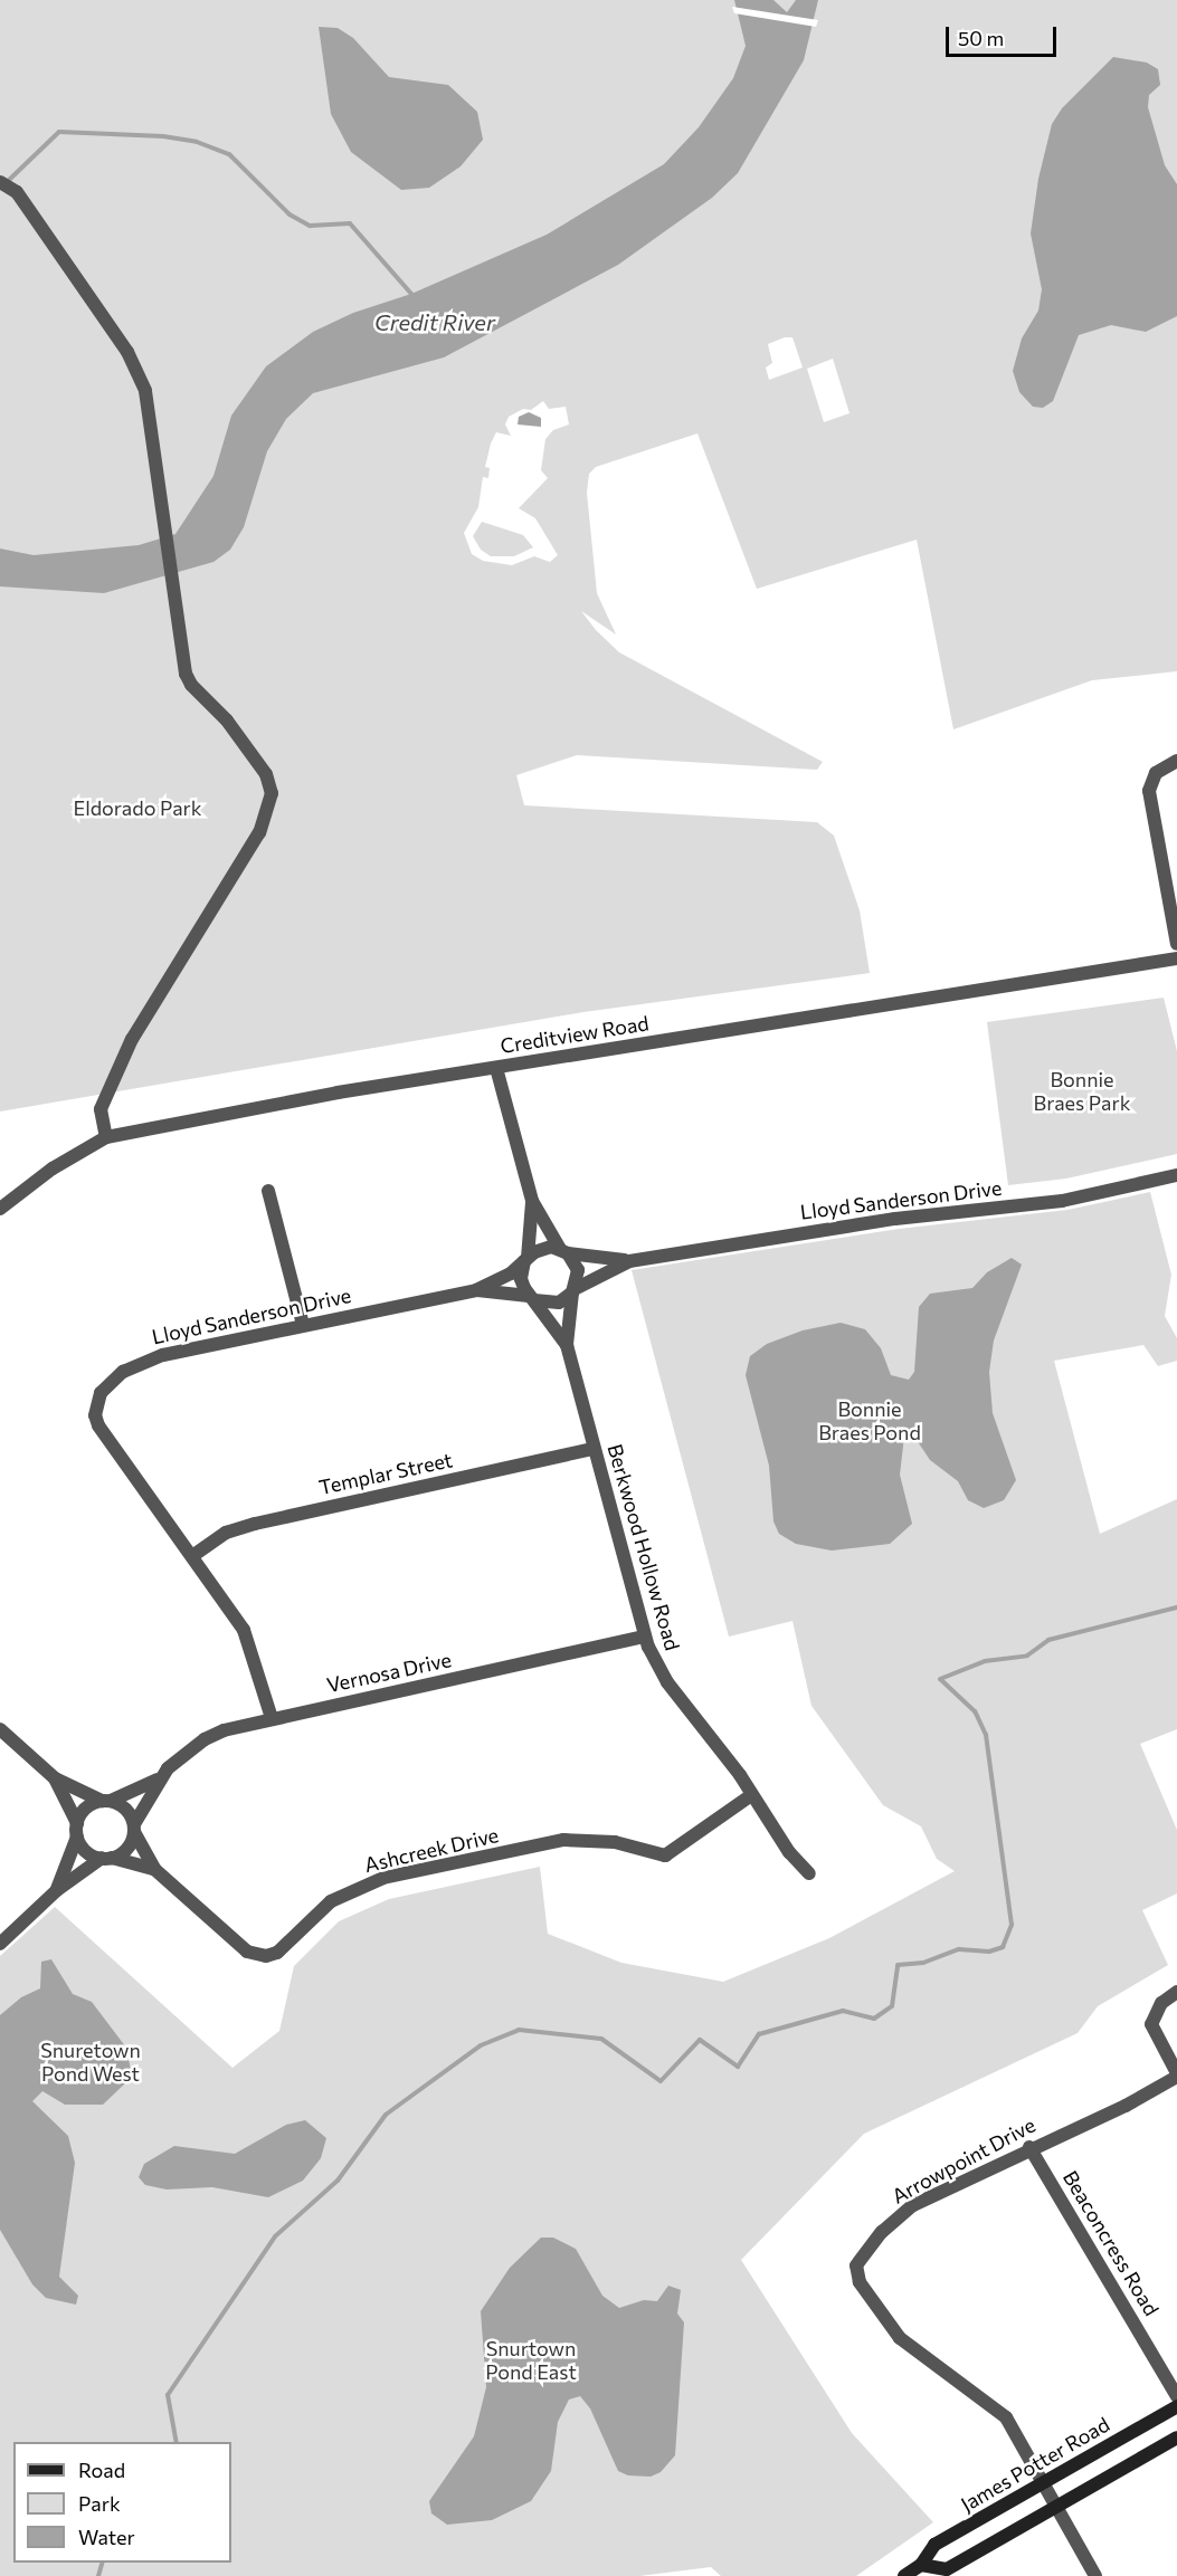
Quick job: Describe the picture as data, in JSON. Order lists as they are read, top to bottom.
{
  "streets": {
    "main road": ["James Potter Road"],
    "street": [
      "Creditview Road",
      "Lloyd Sanderson Drive",
      "Templar Street",
      "Berkwood Hollow Road",
      "Vernosa Drive",
      "Ashcreek Drive",
      "Arrowpoint Drive",
      "Beaconcress Road"
    ]
  },
  "crossings": [
    ["Lloyd Sanderson Drive", "Templar Street"],
    ["Lloyd Sanderson Drive", "Berkwood Hollow Road"],
    ["Lloyd Sanderson Drive", "Vernosa Drive"],
    ["Templar Street", "Berkwood Hollow Road"],
    ["Berkwood Hollow Road", "Vernosa Drive"],
    ["Berkwood Hollow Road", "Ashcreek Drive"],
    ["Vernosa Drive", "Ashcreek Drive"],
    ["Arrowpoint Drive", "Beaconcress Road"],
    ["Arrowpoint Drive", "James Potter Road"]
  ],
  "water": ["Credit River"],
  "parks": [
    "Eldorado Park",
    "Bonnie Braes Park",
    "Bonnie Braes Pond",
    "Snuretown Pond West",
    "Snurtown Pond East"
  ],
  "legend": ["Road", "Park", "Water"],
  "scale_bar": "50 m"
}
